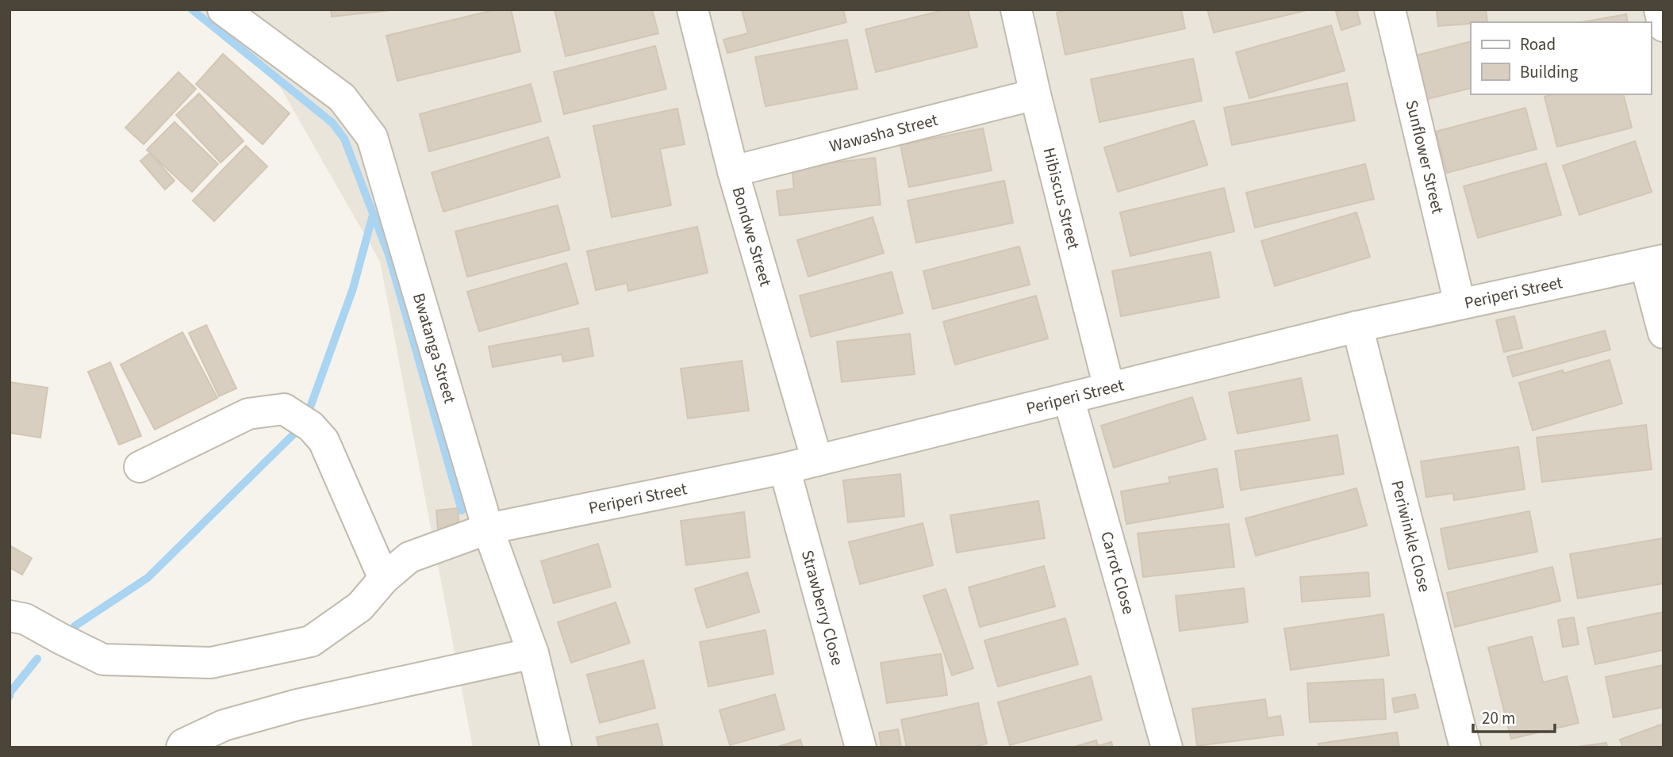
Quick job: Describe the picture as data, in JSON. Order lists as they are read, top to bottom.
{
  "streets": {
    "street": [
      "Wawasha Street",
      "Sunflower Street",
      "Hibiscus Street",
      "Bondwe Street",
      "Periperi Street",
      "Bwatanga Street",
      "Periwinkle Close",
      "Carrot Close",
      "Strawberry Close"
    ]
  },
  "crossings": [
    ["Wawasha Street", "Hibiscus Street"],
    ["Wawasha Street", "Bondwe Street"],
    ["Sunflower Street", "Periperi Street"],
    ["Hibiscus Street", "Periperi Street"],
    ["Bondwe Street", "Periperi Street"],
    ["Periperi Street", "Bwatanga Street"],
    ["Periperi Street", "Periwinkle Close"],
    ["Periperi Street", "Carrot Close"],
    ["Periperi Street", "Strawberry Close"]
  ],
  "legend": ["Road", "Building"],
  "scale_bar": "20 m"
}
